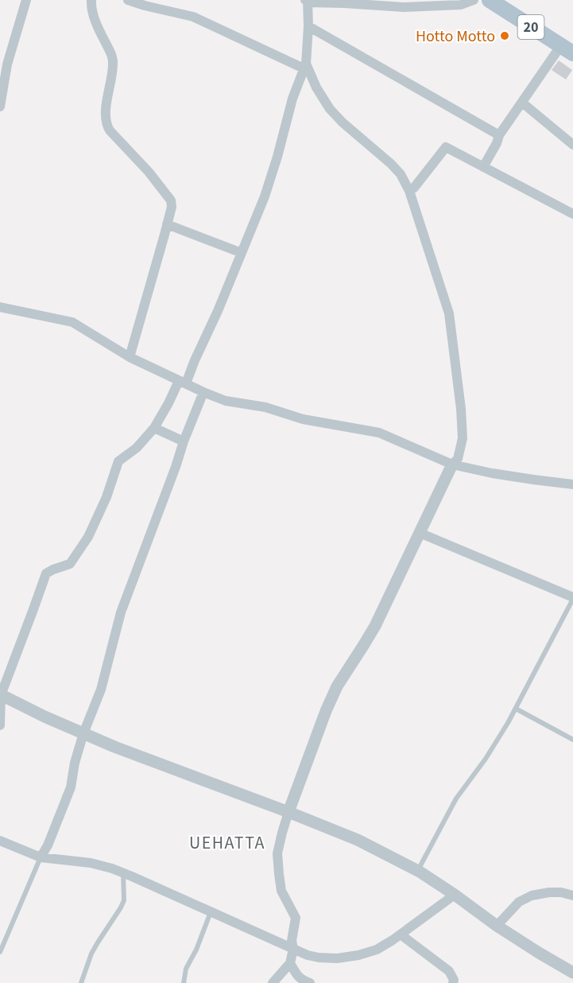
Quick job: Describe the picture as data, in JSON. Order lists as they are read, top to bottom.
{
  "streets": {
    "main road": ["20"]
  },
  "districts": ["UEHATTA"],
  "places": ["Hotto Motto"]
}
